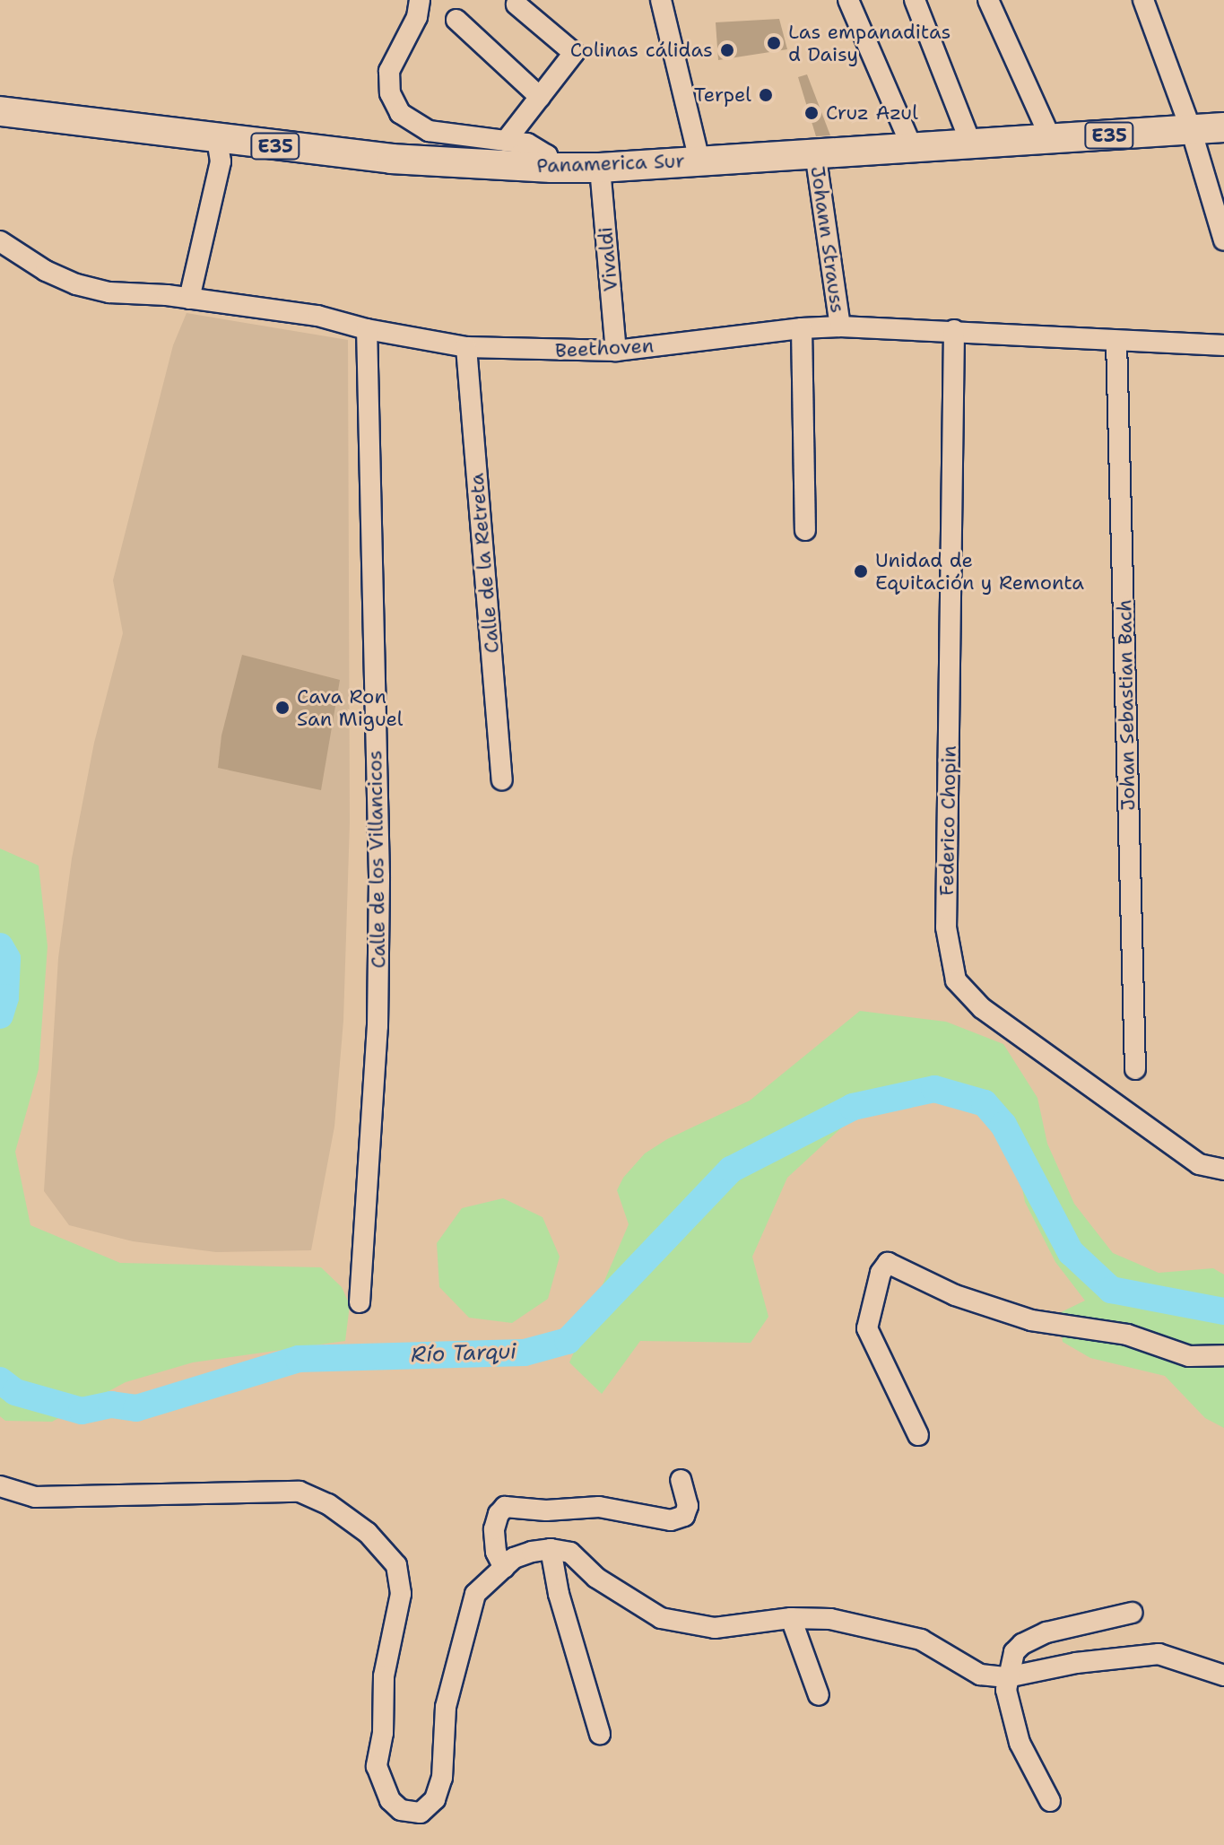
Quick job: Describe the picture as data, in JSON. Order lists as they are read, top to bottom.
{
  "streets": {
    "highway": ["E35", "Panamerica Sur"],
    "street": [
      "Johann Strauss",
      "Vivaldi",
      "Beethoven",
      "Calle de la Retreta",
      "Johan Sebastian Bach",
      "Federico Chopin",
      "Calle de los Villancicos"
    ]
  },
  "crossings": [
    ["Panamerica Sur", "Johann Strauss"],
    ["Panamerica Sur", "Vivaldi"],
    ["Johann Strauss", "Beethoven"],
    ["Vivaldi", "Beethoven"],
    ["Beethoven", "Calle de la Retreta"],
    ["Beethoven", "Johan Sebastian Bach"],
    ["Beethoven", "Federico Chopin"],
    ["Beethoven", "Calle de los Villancicos"]
  ],
  "water": ["Río Tarqui"],
  "places": [
    "Las empanaditas d Daisy",
    "Colinas cálidas",
    "Terpel",
    "Cruz Azul",
    "Unidad de Equitación y Remonta",
    "Cava Ron San Miguel"
  ]
}
